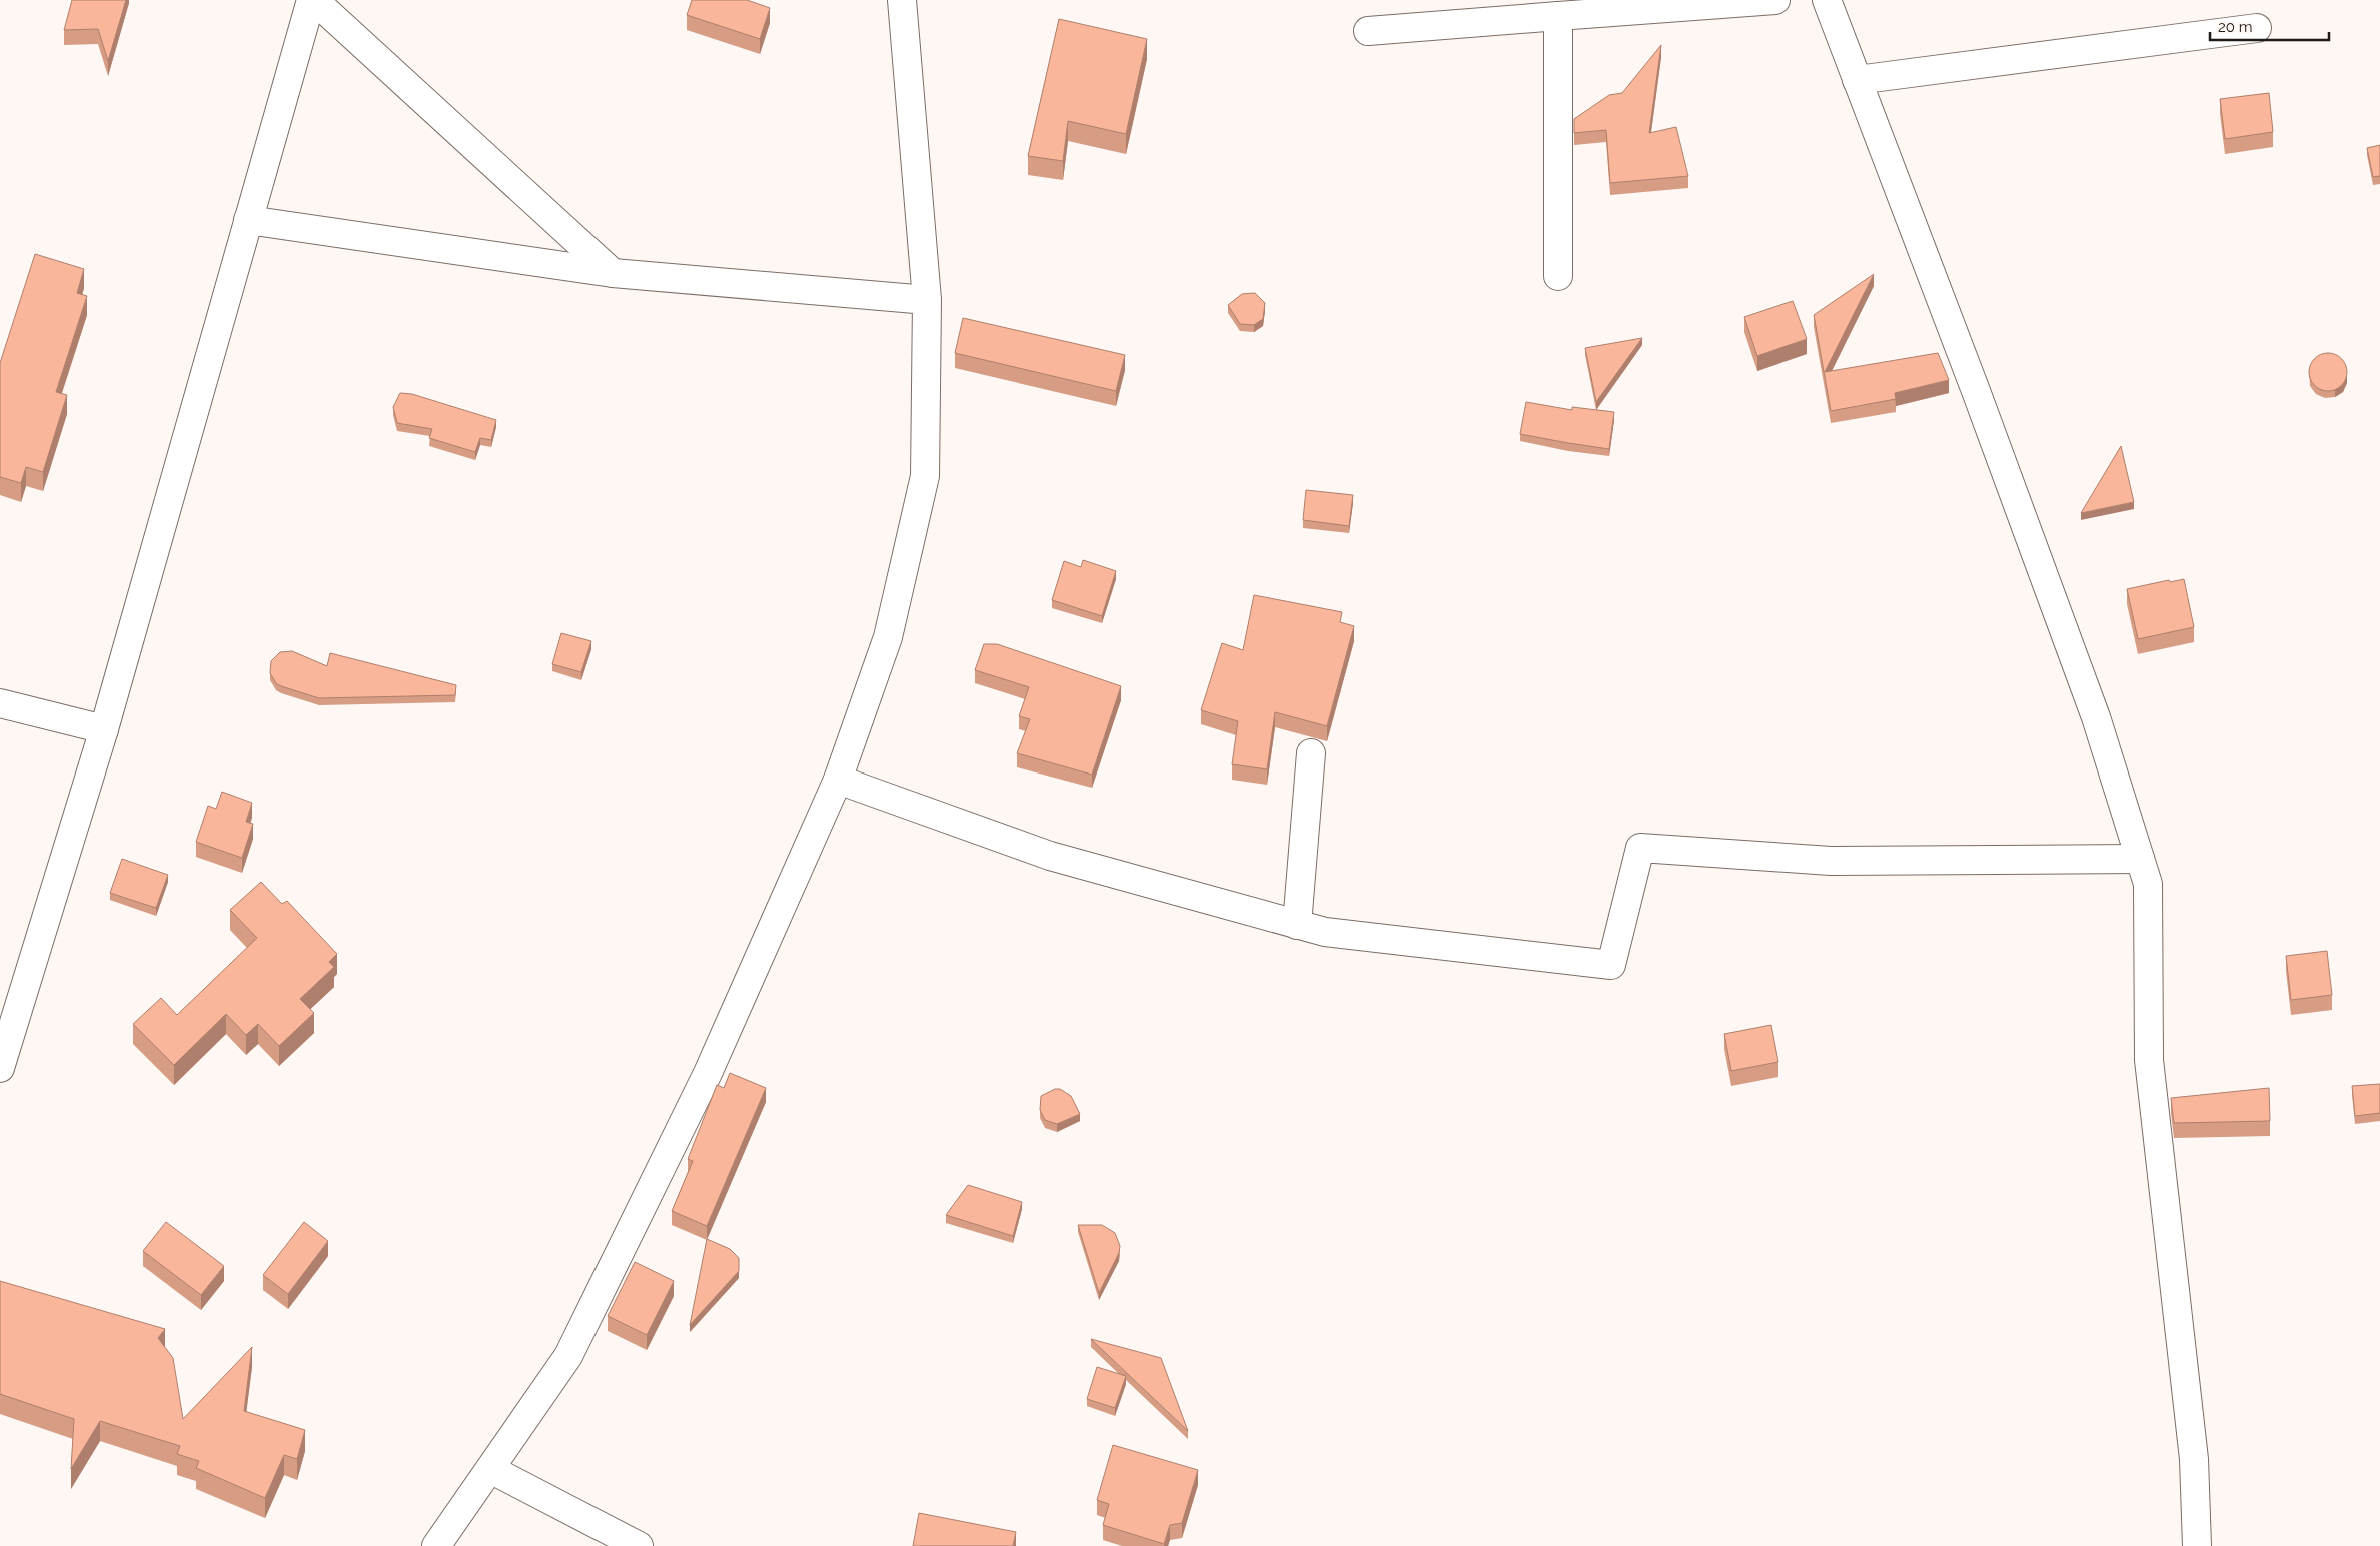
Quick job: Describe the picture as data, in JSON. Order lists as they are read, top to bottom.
{
  "scale_bar": "20 m"
}
